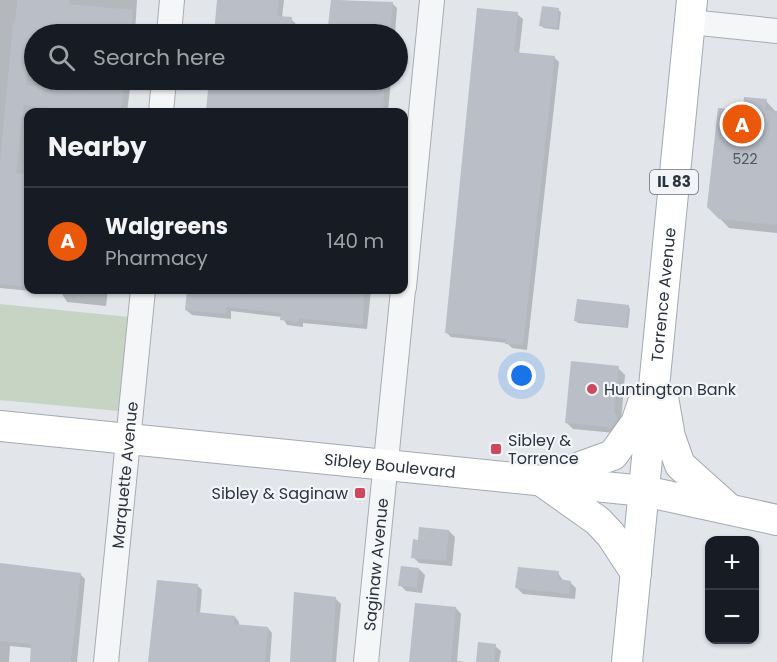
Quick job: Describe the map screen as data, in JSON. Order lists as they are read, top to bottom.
{
  "streets": {
    "main road": ["IL 83", "Torrence Avenue", "Sibley Boulevard"],
    "street": ["Marquette Avenue", "Saginaw Avenue"]
  },
  "crossings": [
    ["Torrence Avenue", "Sibley Boulevard"],
    ["Sibley Boulevard", "Marquette Avenue"],
    ["Sibley Boulevard", "Saginaw Avenue"]
  ],
  "places": {
    "other": ["Huntington Bank"],
    "transit": ["Sibley & Torrence", "Sibley & Saginaw"]
  },
  "house_numbers": ["522"],
  "page": {
    "search": "Search here",
    "pins": "A",
    "heading": "Nearby",
    "list": [
      {
        "mark": "A",
        "name": "Walgreens",
        "note": "Pharmacy",
        "value": "140 m"
      }
    ],
    "map_buttons": ["+", "−"]
  }
}
